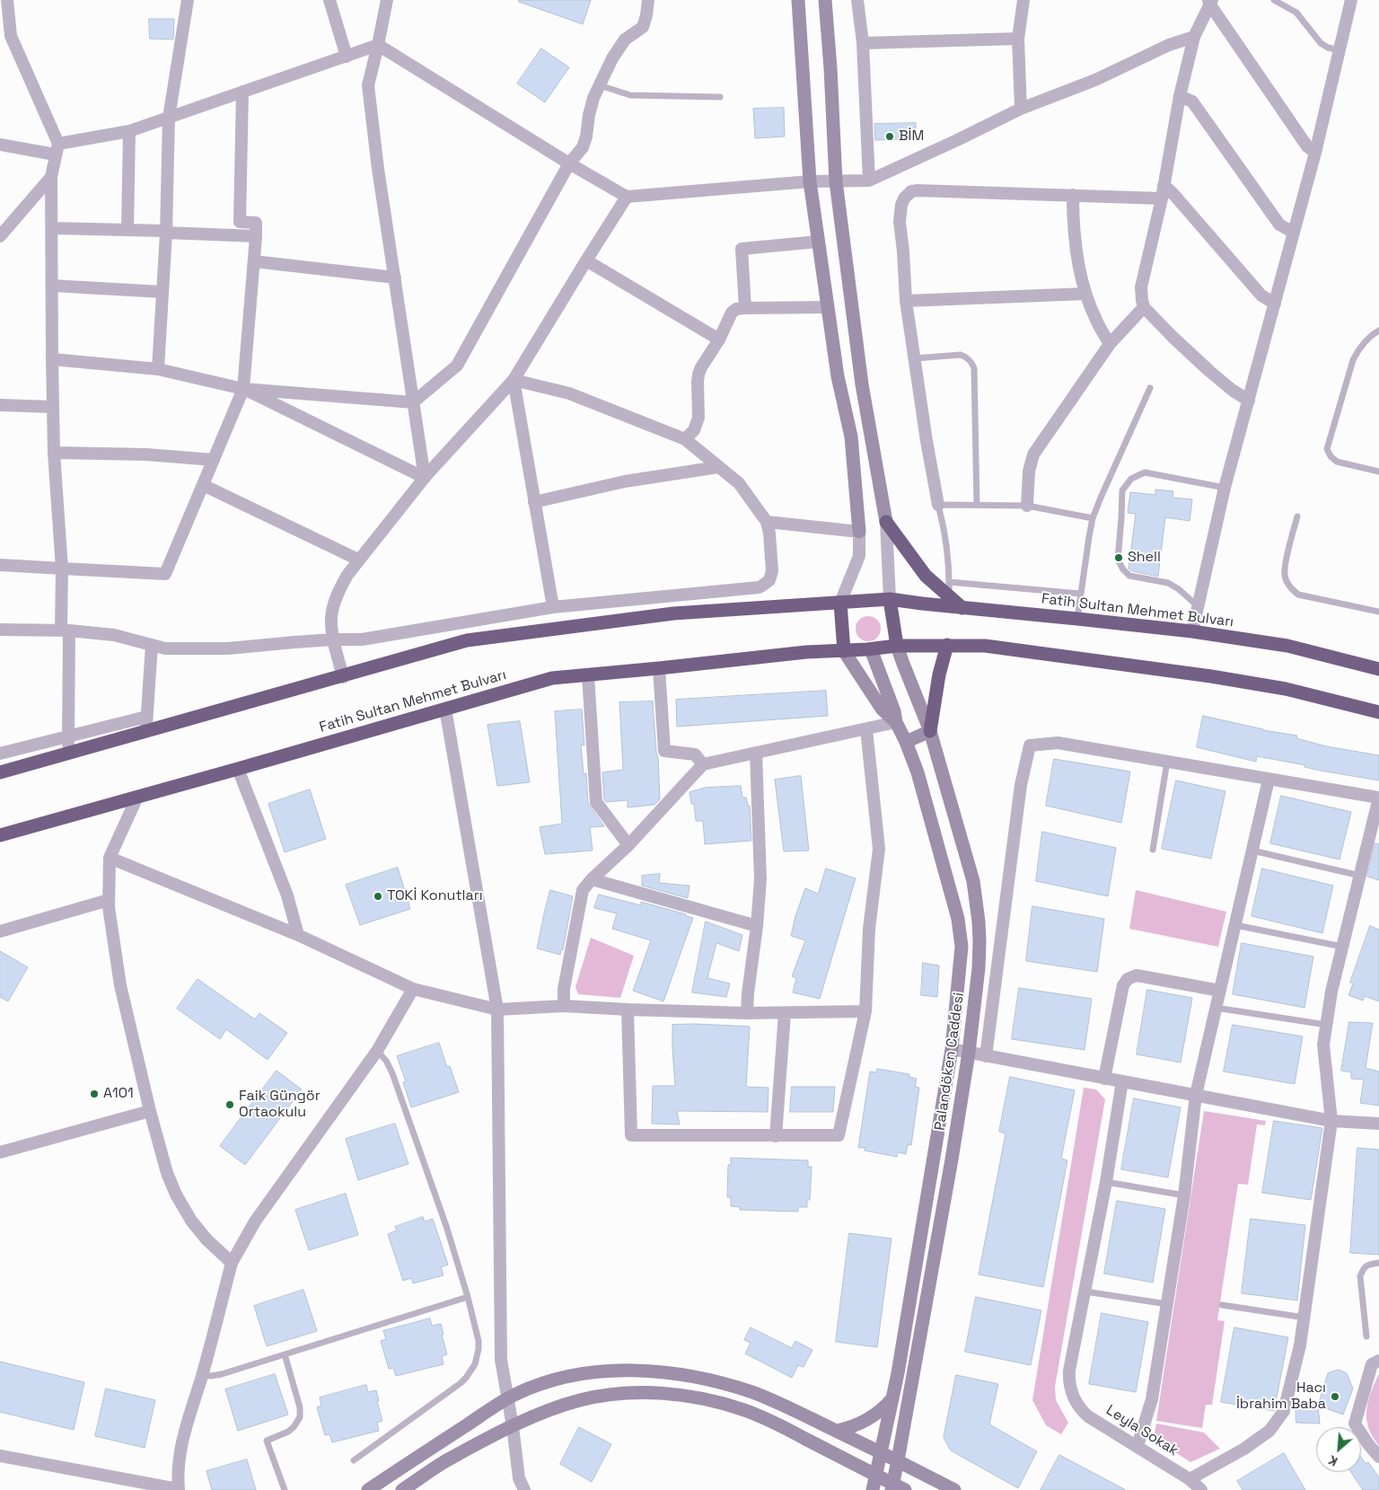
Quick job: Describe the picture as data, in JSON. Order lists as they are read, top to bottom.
{
  "streets": {
    "highway": ["Fatih Sultan Mehmet Bulvarı"],
    "street": ["Palandöken Caddesi", "Leyla Sokak"]
  },
  "crossings": [
    ["Fatih Sultan Mehmet Bulvarı", "Palandöken Caddesi"]
  ],
  "places": [
    "BİM",
    "Shell",
    "TOKİ Konutları",
    "A101",
    "Faik Güngör Ortaokulu",
    "Hacı İbrahim Baba"
  ],
  "north": "bottom left"
}
